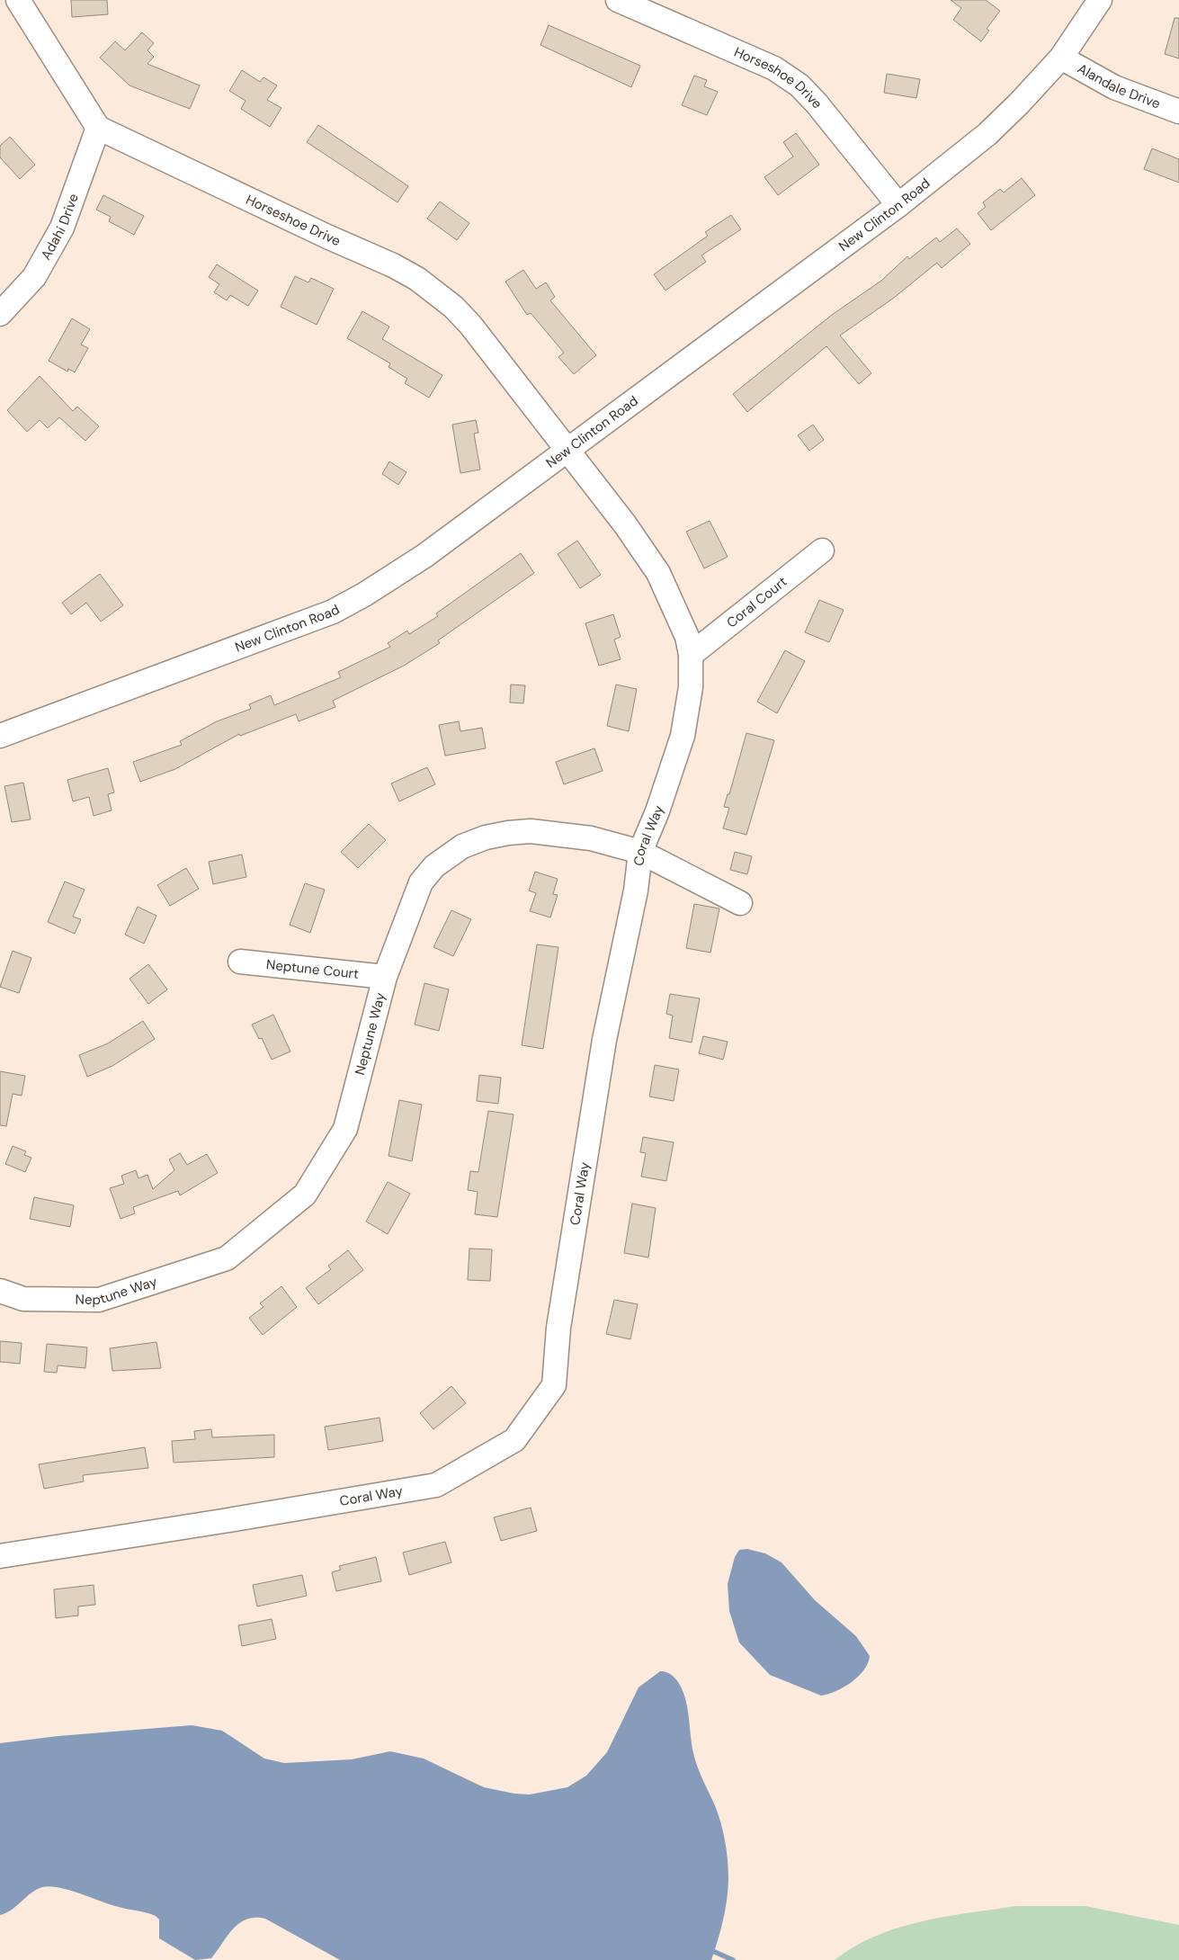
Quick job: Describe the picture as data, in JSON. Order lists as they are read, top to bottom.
{
  "streets": {
    "street": [
      "Horseshoe Drive",
      "Alandale Drive",
      "New Clinton Road",
      "Adahi Drive",
      "Coral Court",
      "Coral Way",
      "Neptune Court",
      "Neptune Way"
    ]
  },
  "crossings": [
    ["Horseshoe Drive", "New Clinton Road"],
    ["Horseshoe Drive", "Adahi Drive"],
    ["Horseshoe Drive", "Coral Way"],
    ["Alandale Drive", "New Clinton Road"],
    ["New Clinton Road", "Coral Way"],
    ["Coral Court", "Coral Way"],
    ["Coral Way", "Neptune Way"],
    ["Neptune Court", "Neptune Way"]
  ]
}
